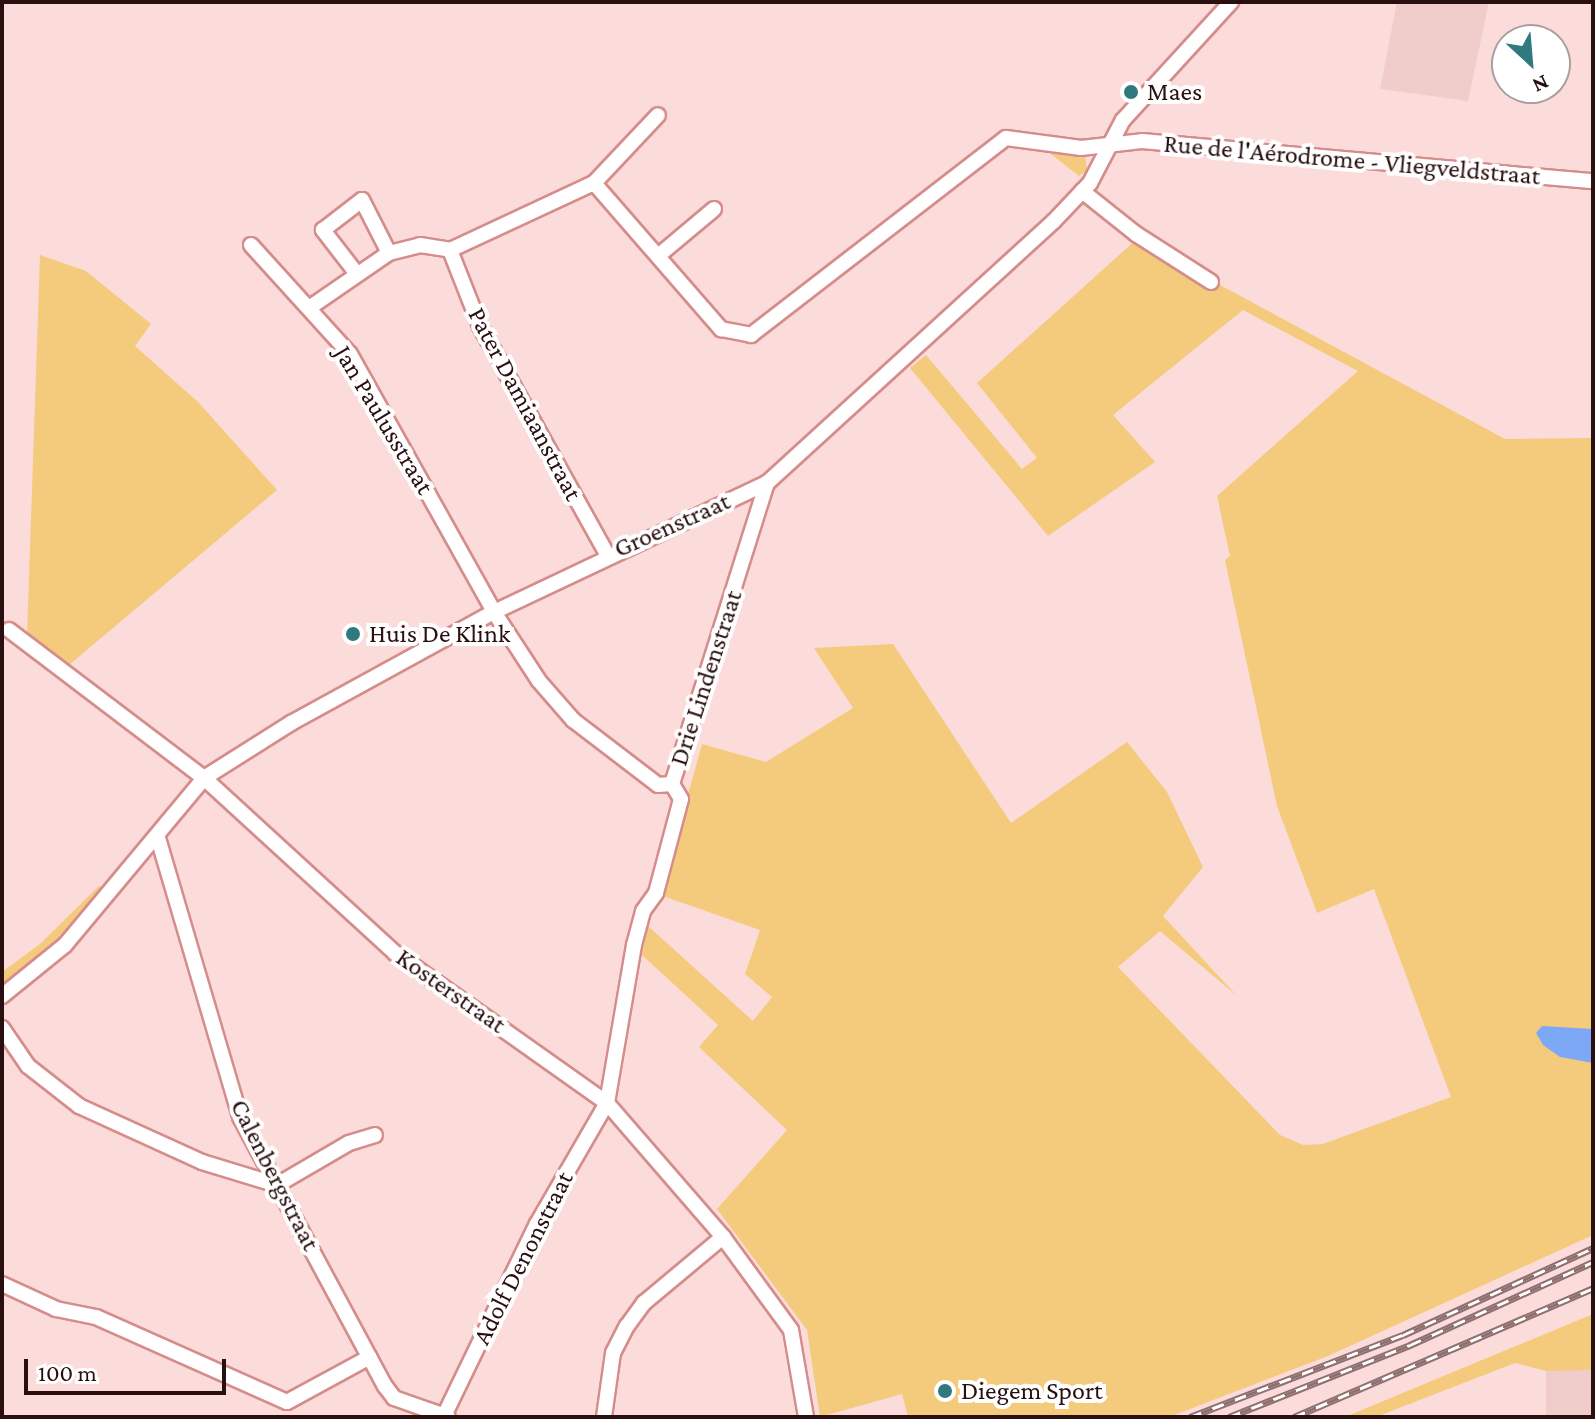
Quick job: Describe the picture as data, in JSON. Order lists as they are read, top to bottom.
{
  "streets": {
    "street": [
      "Rue de l'Aérodrome - Vliegveldstraat",
      "Pater Damiaanstraat",
      "Jan Paulusstraat",
      "Groenstraat",
      "Drie Lindenstraat",
      "Kosterstraat",
      "Calenbergstraat",
      "Adolf Denonstraat"
    ]
  },
  "crossings": [
    ["Rue de l'Aérodrome - Vliegveldstraat", "Groenstraat"],
    ["Pater Damiaanstraat", "Groenstraat"],
    ["Jan Paulusstraat", "Groenstraat"],
    ["Jan Paulusstraat", "Drie Lindenstraat"],
    ["Groenstraat", "Drie Lindenstraat"],
    ["Groenstraat", "Kosterstraat"],
    ["Drie Lindenstraat", "Kosterstraat"],
    ["Drie Lindenstraat", "Adolf Denonstraat"],
    ["Kosterstraat", "Adolf Denonstraat"],
    ["Calenbergstraat", "Adolf Denonstraat"]
  ],
  "places": ["Maes", "Huis De Klink", "Diegem Sport"],
  "scale_bar": "100 m",
  "north": "bottom right"
}
